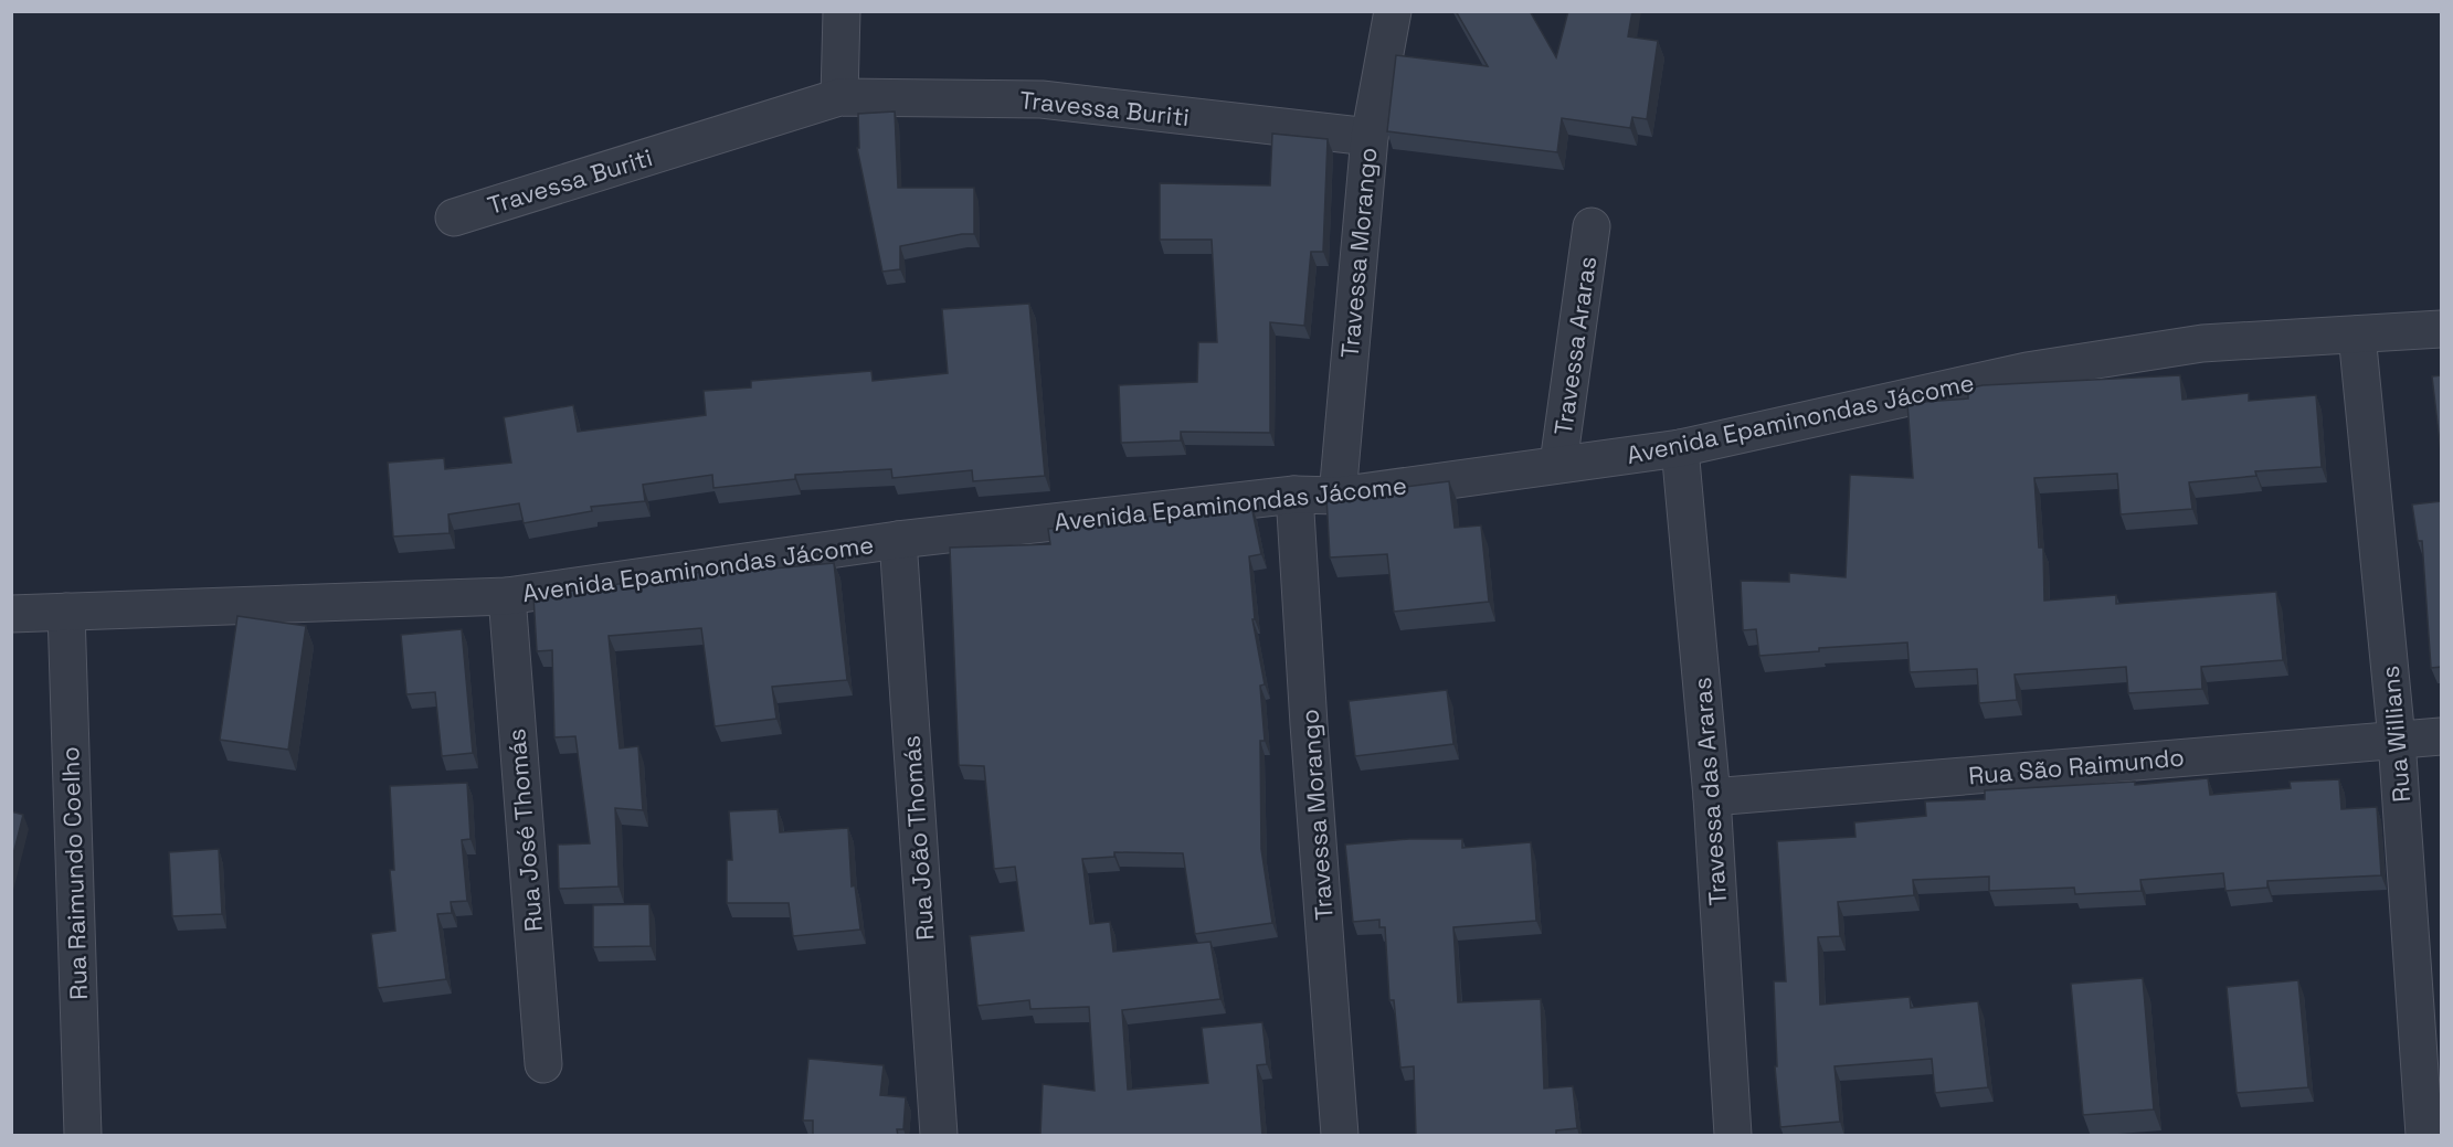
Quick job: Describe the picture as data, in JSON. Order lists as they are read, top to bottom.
{
  "streets": {
    "street": [
      "Travessa Buriti",
      "Travessa Morango",
      "Travessa Araras",
      "Avenida Epaminondas Jácome",
      "Rua Willians",
      "Rua São Raimundo",
      "Travessa das Araras",
      "Rua José Thomás",
      "Rua João Thomás",
      "Rua Raimundo Coelho"
    ]
  },
  "crossings": [
    ["Travessa Buriti", "Travessa Morango"],
    ["Travessa Morango", "Avenida Epaminondas Jácome"],
    ["Travessa Araras", "Avenida Epaminondas Jácome"],
    ["Avenida Epaminondas Jácome", "Rua Willians"],
    ["Avenida Epaminondas Jácome", "Travessa das Araras"],
    ["Avenida Epaminondas Jácome", "Rua José Thomás"],
    ["Avenida Epaminondas Jácome", "Rua João Thomás"],
    ["Avenida Epaminondas Jácome", "Rua Raimundo Coelho"],
    ["Rua Willians", "Rua São Raimundo"],
    ["Rua São Raimundo", "Travessa das Araras"]
  ]
}
